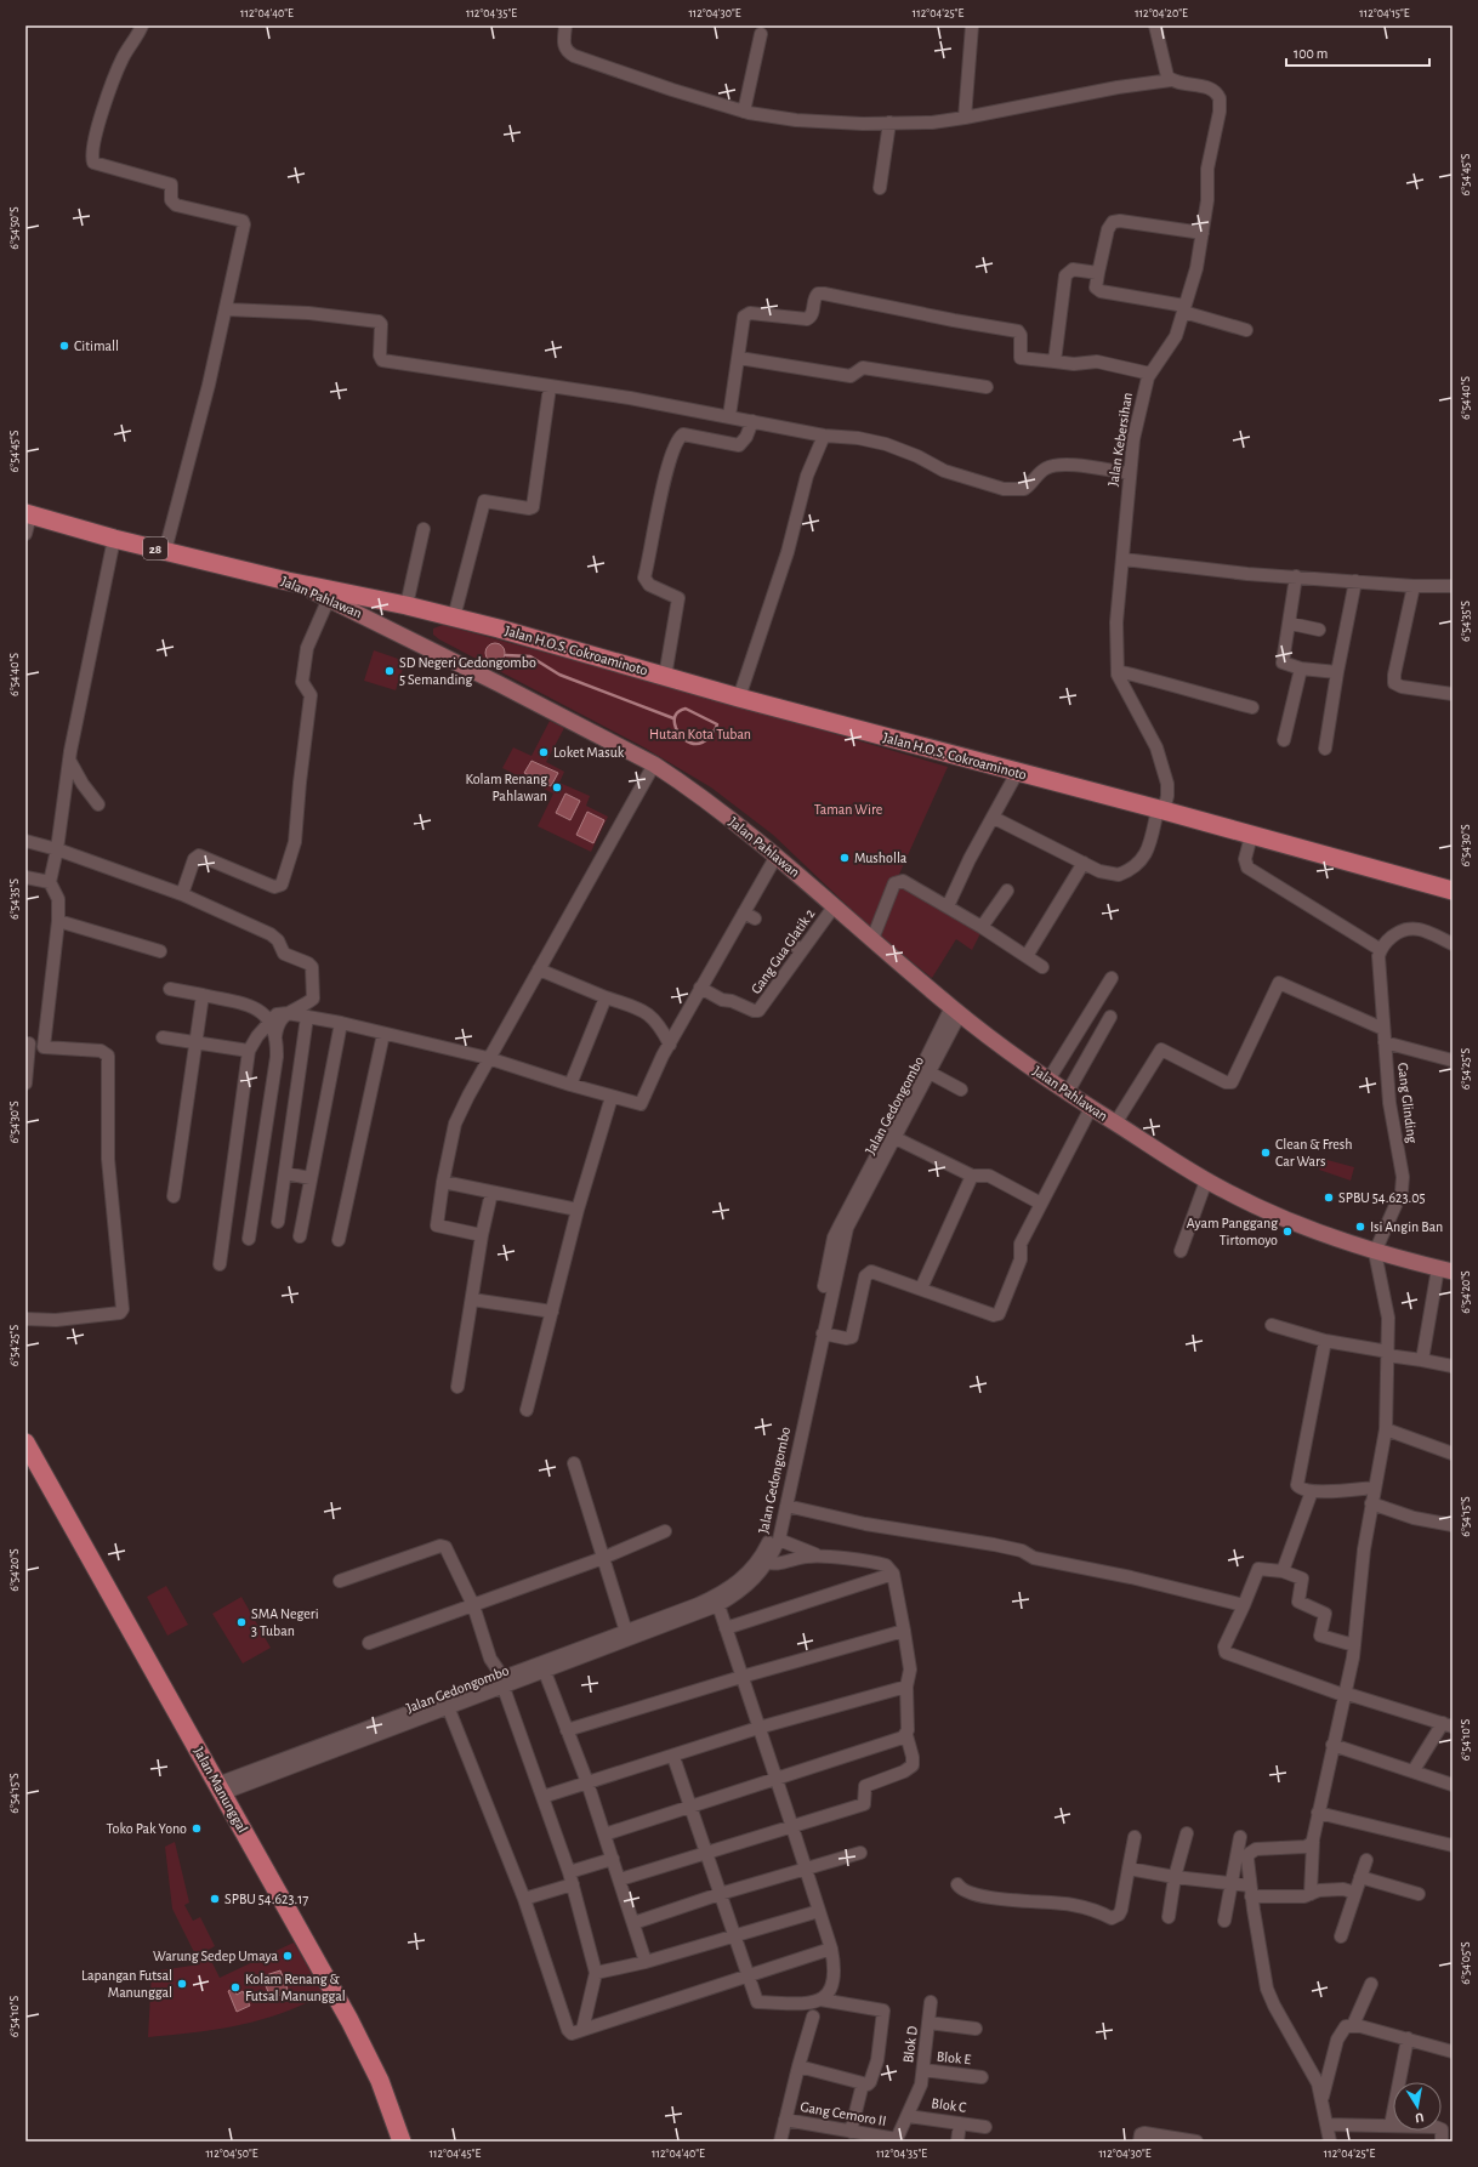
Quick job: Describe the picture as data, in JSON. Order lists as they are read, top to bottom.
{
  "streets": {
    "highway": [
      "28",
      "Jalan Pahlawan",
      "Jalan H.O.S. Cokroaminoto",
      "Jalan Manunggal"
    ],
    "street": [
      "Jalan Kebersihan",
      "Gang Gua Glatik 2",
      "Gang Glinding",
      "Jalan Gedongombo",
      "Blok D",
      "Blok E",
      "Blok C",
      "Gang Cemoro II"
    ]
  },
  "crossings": [
    ["Jalan Kebersihan", "Jalan H.O.S. Cokroaminoto"],
    ["Jalan Pahlawan", "Jalan H.O.S. Cokroaminoto"],
    ["Jalan Pahlawan", "Gang Gua Glatik 2"],
    ["Jalan Pahlawan", "Gang Glinding"],
    ["Jalan Pahlawan", "Jalan Gedongombo"],
    ["Jalan Gedongombo", "Jalan Manunggal"],
    ["Blok D", "Blok E"],
    ["Blok D", "Blok C"],
    ["Blok D", "Gang Cemoro II"]
  ],
  "parks": ["Hutan Kota Tuban", "Taman Wire"],
  "places": [
    "Citimall",
    "SD Negeri Gedongombo 5 Semanding",
    "Loket Masuk",
    "Kolam Renang Pahlawan",
    "Musholla",
    "Clean & Fresh Car Wars",
    "SPBU 54.623.05",
    "Isi Angin Ban",
    "Ayam Panggang Tirtomoyo",
    "SMA Negeri 3 Tuban",
    "Toko Pak Yono",
    "SPBU 54.623.17",
    "Warung Sedep Umaya",
    "Lapangan Futsal Manunggal",
    "Kolam Renang & Futsal Manunggal"
  ],
  "scale_bar": "100 m",
  "north": "bottom",
  "coordinates": [
    "112°04'40\"E",
    "112°04'35\"E",
    "112°04'30\"E",
    "112°04'25\"E",
    "112°04'20\"E",
    "112°04'15\"E",
    "6°54'45\"S",
    "6°54'50\"S",
    "6°54'40\"S",
    "6°54'35\"S",
    "6°54'30\"S",
    "6°54'25\"S",
    "6°54'20\"S",
    "6°54'15\"S",
    "6°54'10\"S",
    "6°54'05\"S",
    "112°04'50\"E",
    "112°04'45\"E"
  ]
}
